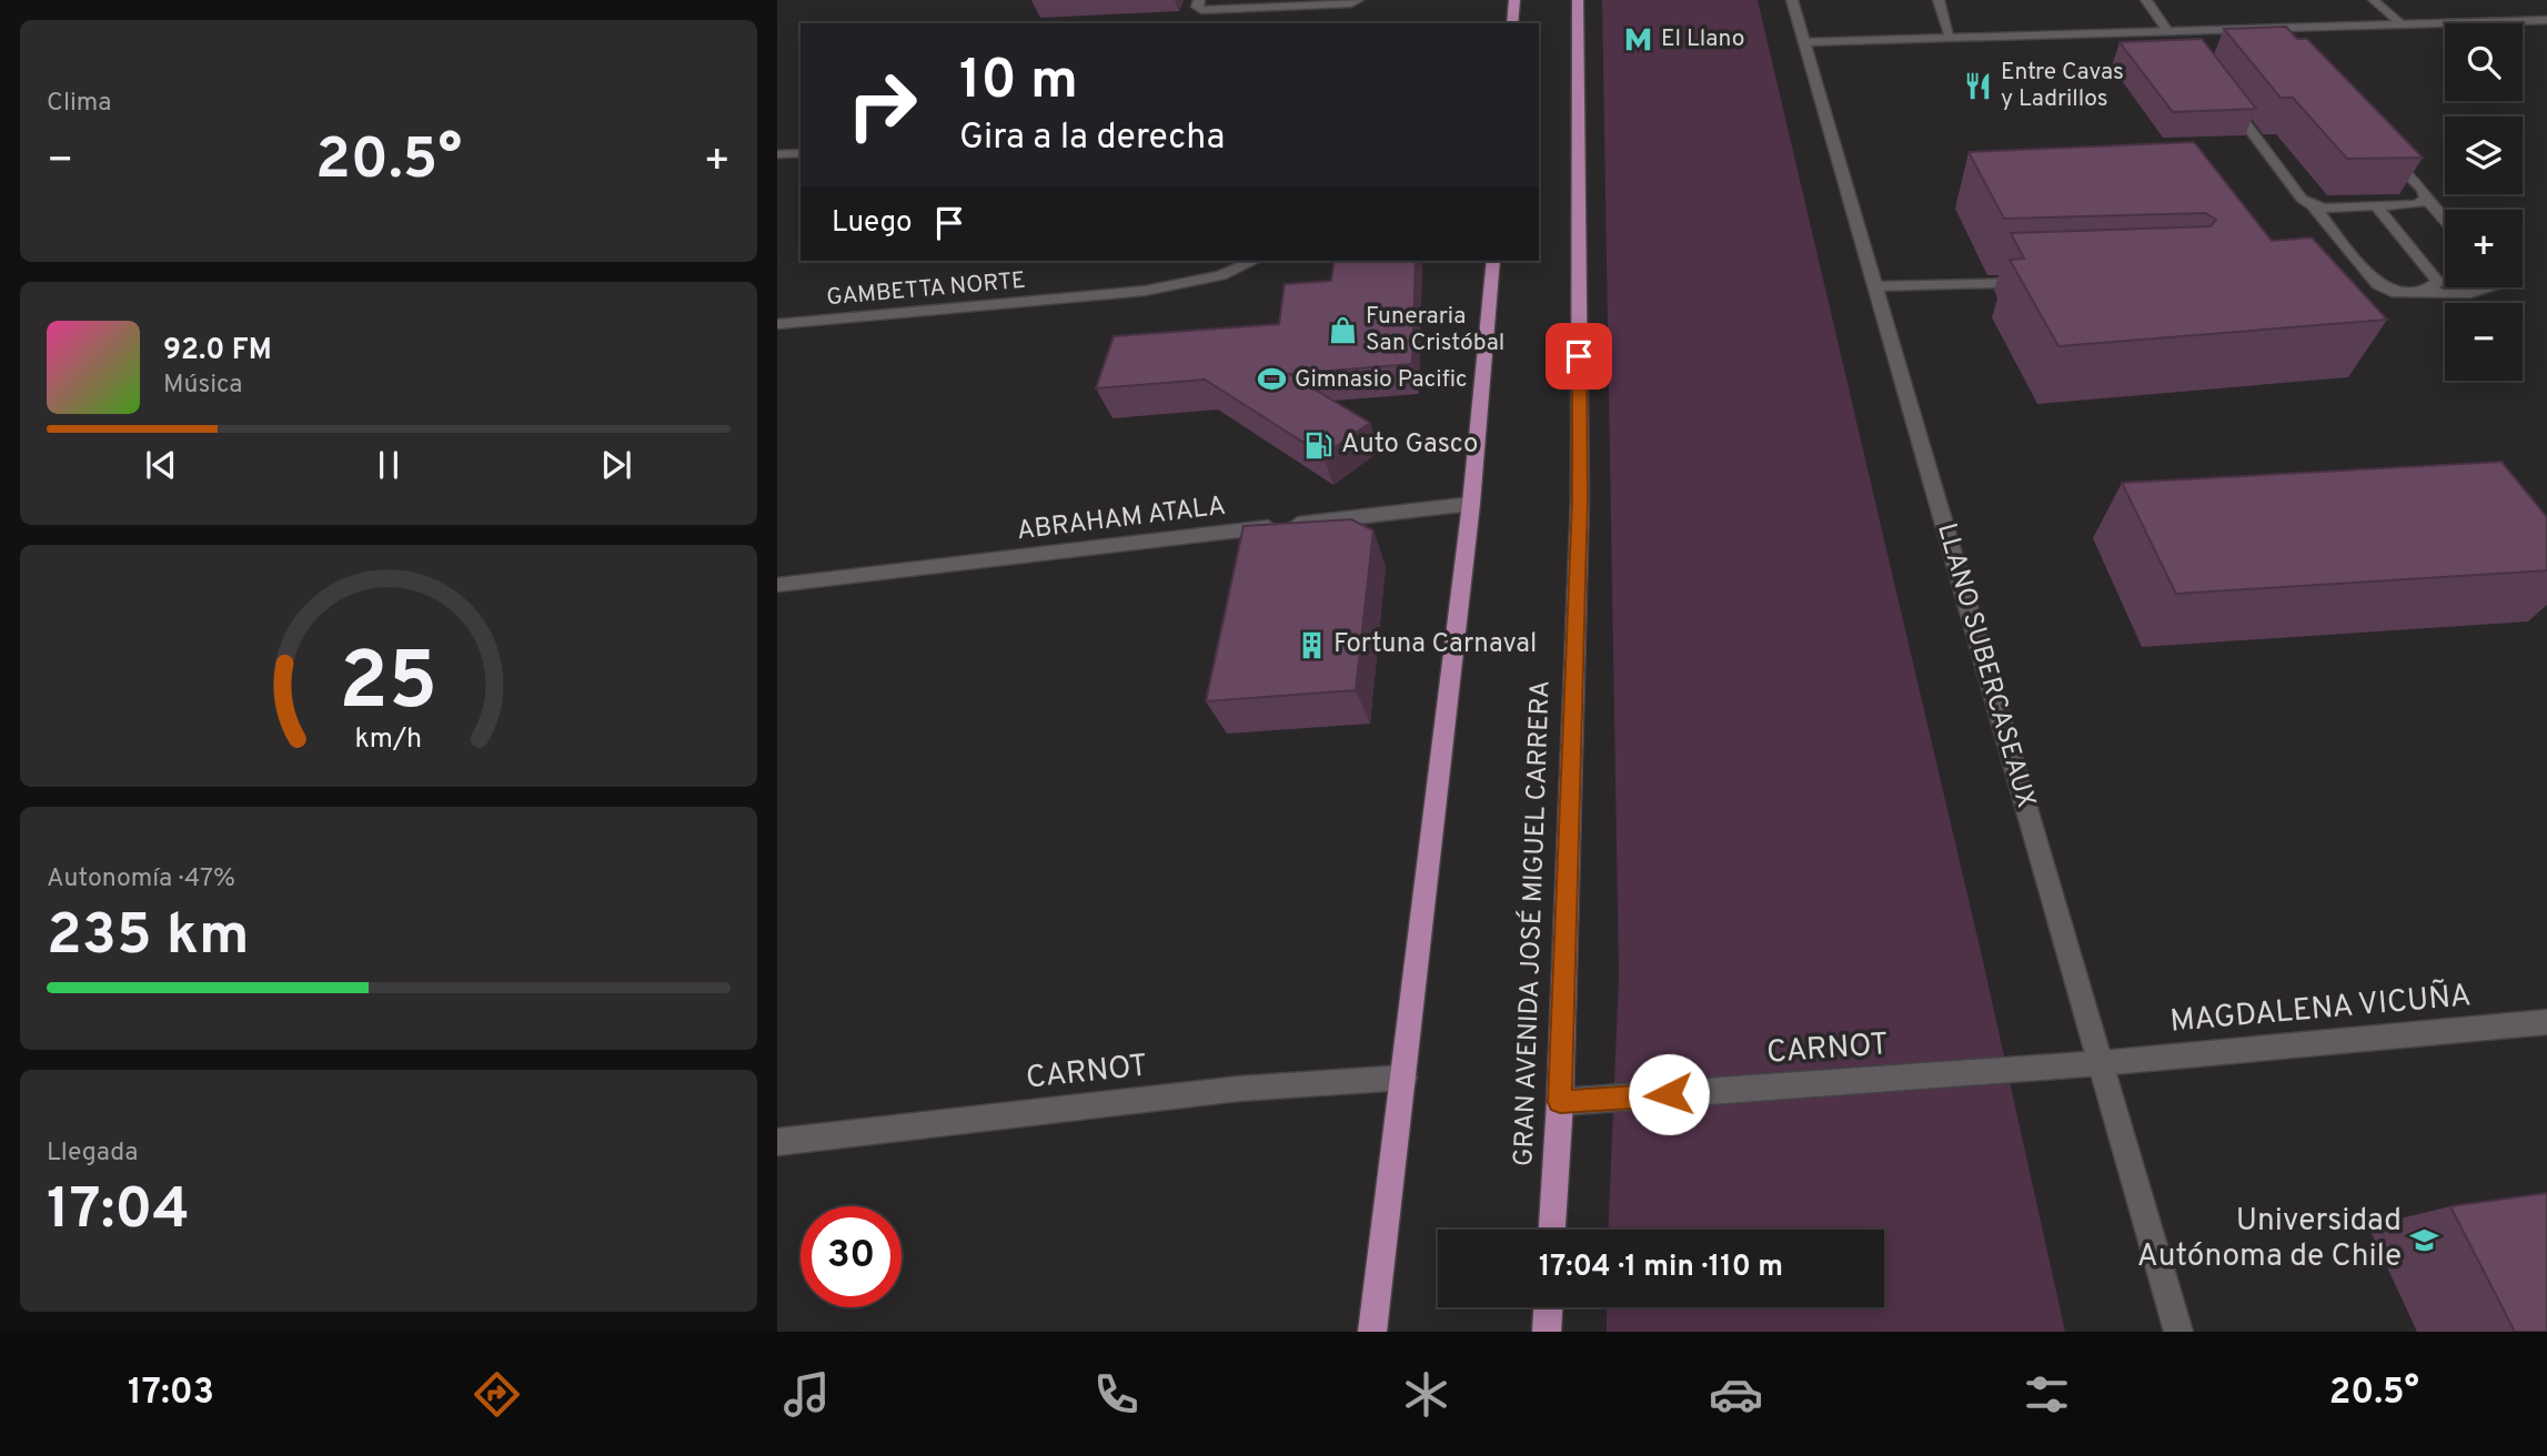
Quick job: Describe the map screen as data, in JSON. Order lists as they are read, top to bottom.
{
  "streets": {
    "main road": ["GRAN AVENIDA JOSÉ MIGUEL CARRERA"],
    "street": [
      "GAMBETTA NORTE",
      "ABRAHAM ATALA",
      "LLANO SUBERCASEAUX",
      "MAGDALENA VICUÑA",
      "CARNOT"
    ]
  },
  "crossings": [
    ["LLANO SUBERCASEAUX", "MAGDALENA VICUÑA"],
    ["LLANO SUBERCASEAUX", "CARNOT"],
    ["GRAN AVENIDA JOSÉ MIGUEL CARRERA", "CARNOT"],
    ["MAGDALENA VICUÑA", "CARNOT"]
  ],
  "places": {
    "metro station": ["El Llano"],
    "restaurant": ["Entre Cavas y Ladrillos"],
    "shop": ["Funeraria San Cristóbal"],
    "sports": ["Gimnasio Pacific"],
    "fuel station": ["Auto Gasco"],
    "building": ["Fortuna Carnaval"],
    "school or university": ["Universidad Autónoma de Chile"]
  },
  "page": {
    "tile": [
      "Clima",
      ["Autonomía · 47%", "235 km"],
      ["Llegada", "17:04"]
    ],
    "map_buttons": ["+", "−"],
    "turn": ["10 m", "Gira a la derecha"],
    "heat": ["−", "20.5°", "+"],
    "then": "Luego",
    "song": ["92.0 FM", "Música"],
    "limit": "30",
    "trip": "17:04 · 1 min · 110 m",
    "tabs": ["17:03", "20.5°"],
    "gauge": ["25", "km/h"]
  }
}
